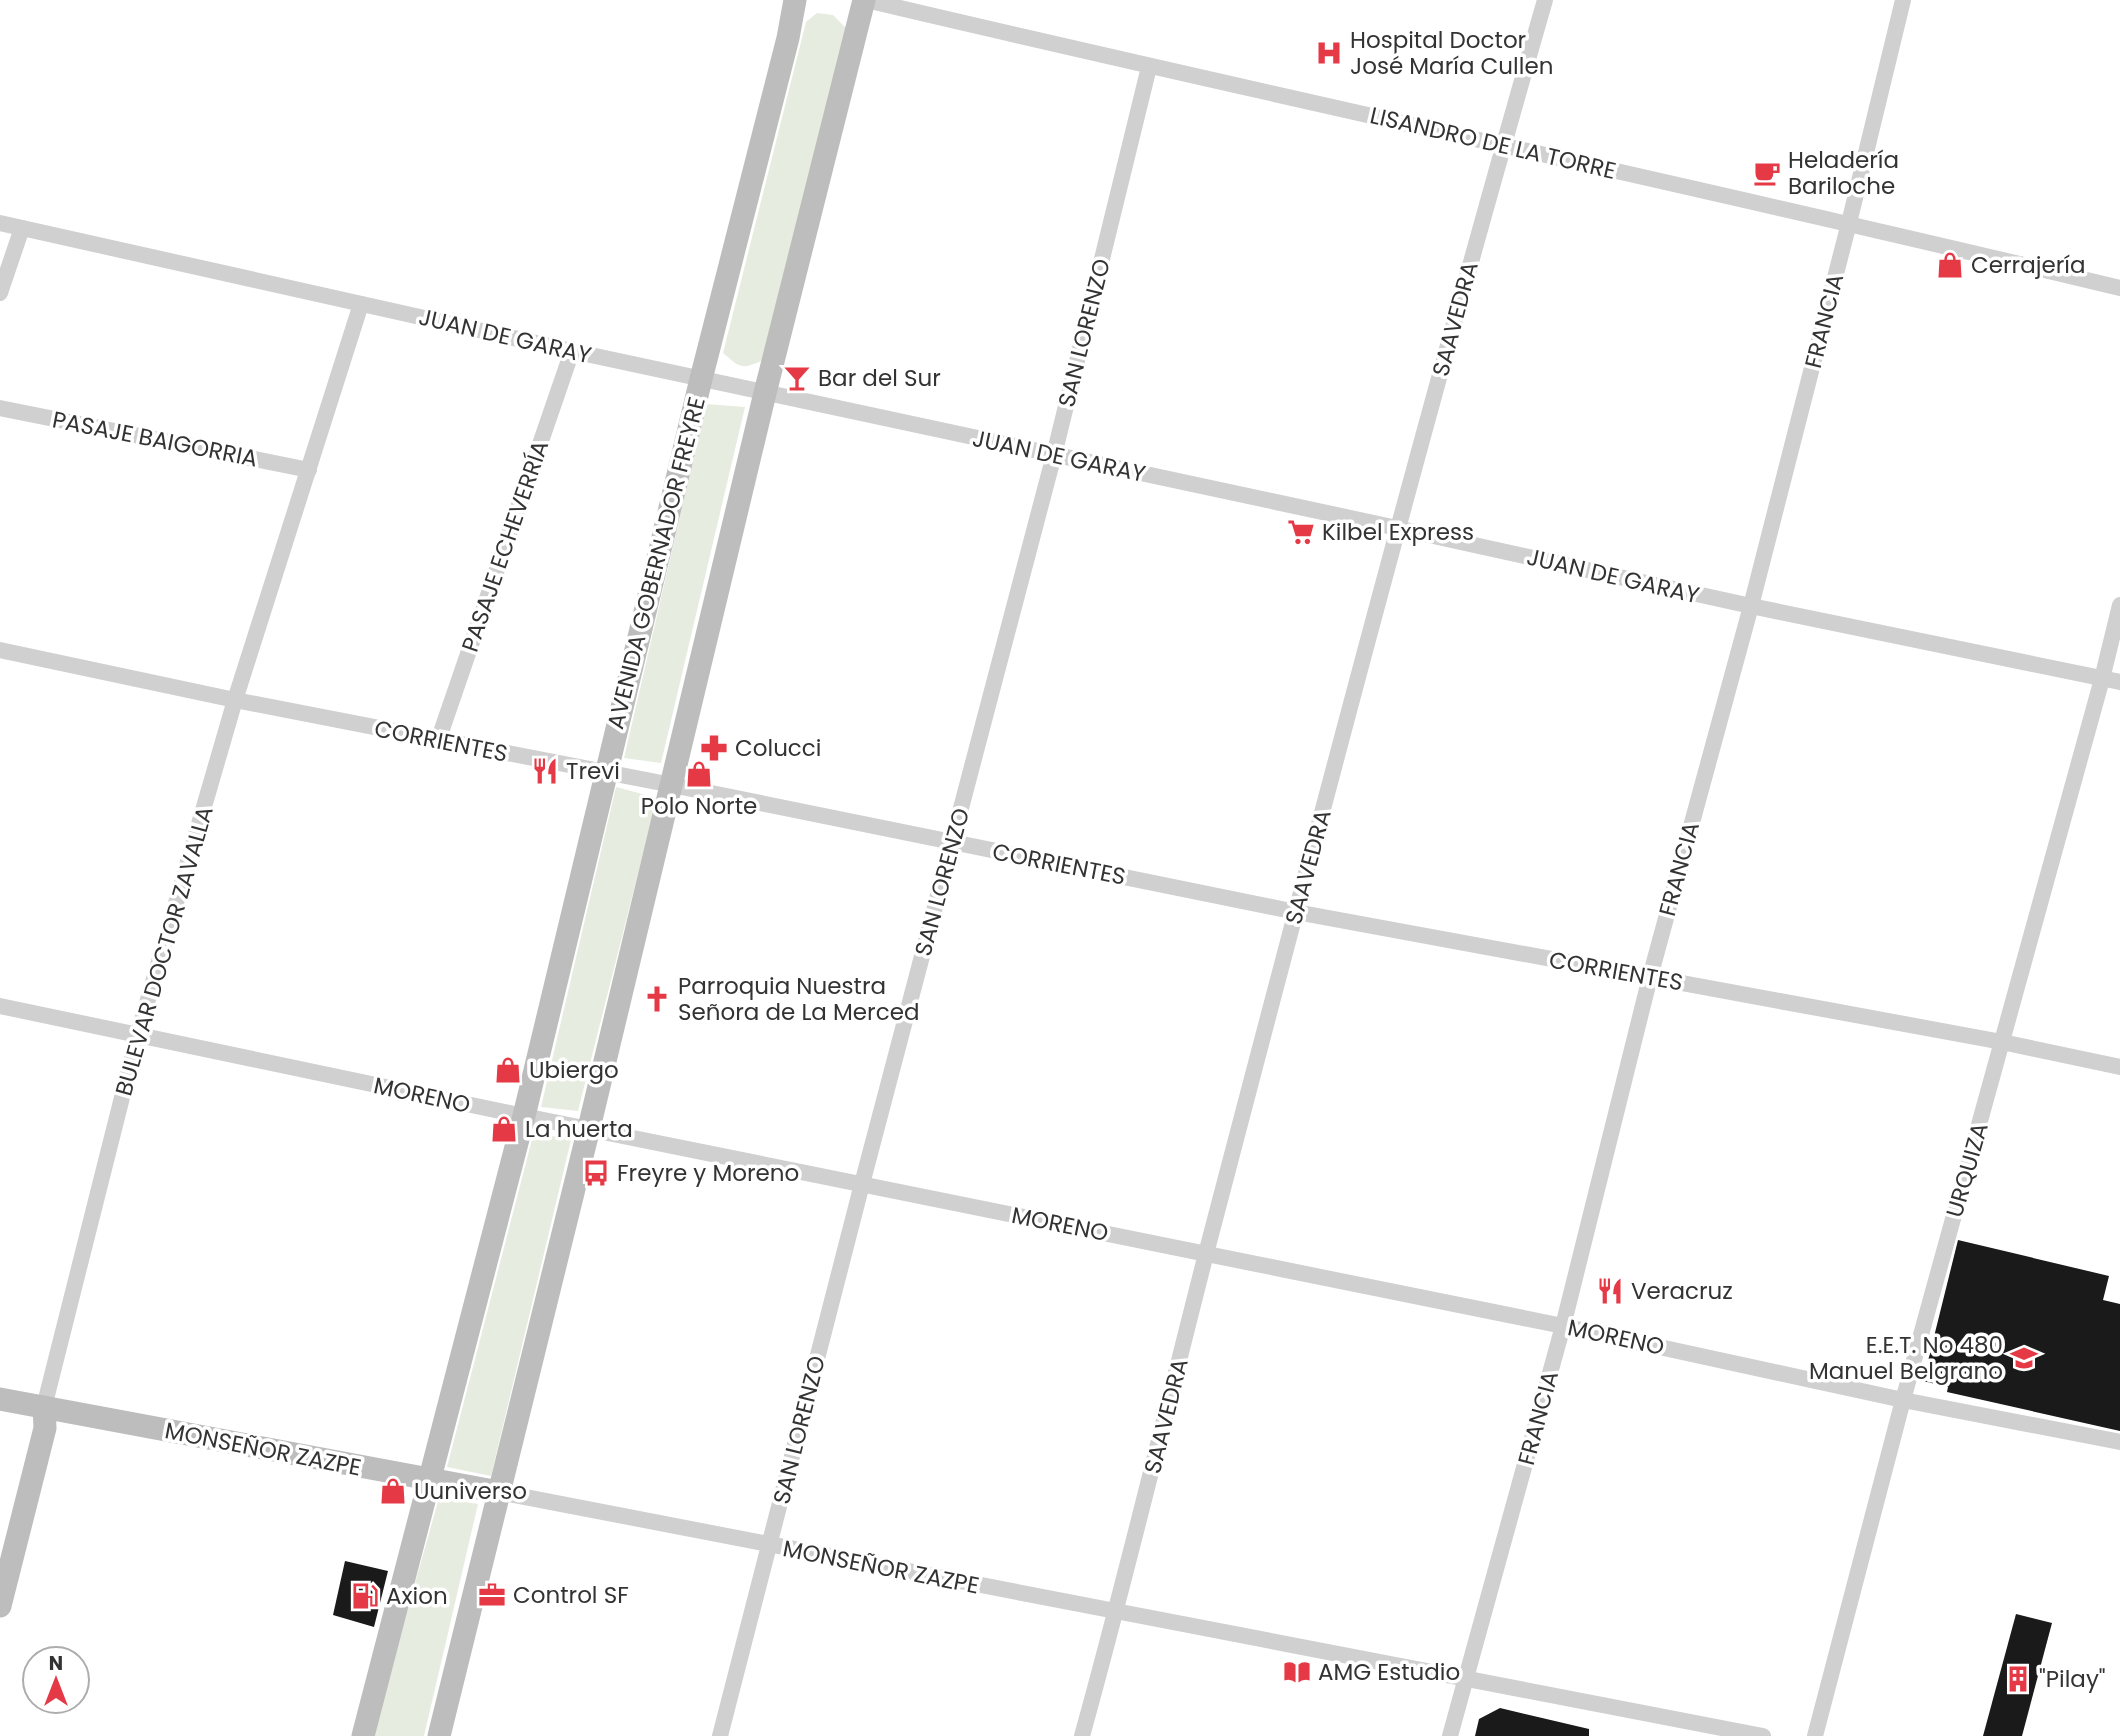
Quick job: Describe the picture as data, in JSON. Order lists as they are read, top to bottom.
{
  "streets": {
    "main road": ["AVENIDA GOBERNADOR FREYRE", "BULEVAR DOCTOR ZAVALLA", "MONSEÑOR ZAZPE"],
    "street": [
      "LISANDRO DE LA TORRE",
      "SAAVEDRA",
      "FRANCIA",
      "SAN LORENZO",
      "JUAN DE GARAY",
      "PASAJE BAIGORRIA",
      "PASAJE ECHEVERRÍA",
      "CORRIENTES",
      "MORENO",
      "URQUIZA"
    ]
  },
  "crossings": [
    ["LISANDRO DE LA TORRE", "SAAVEDRA"],
    ["LISANDRO DE LA TORRE", "FRANCIA"],
    ["LISANDRO DE LA TORRE", "SAN LORENZO"],
    ["SAAVEDRA", "JUAN DE GARAY"],
    ["SAAVEDRA", "CORRIENTES"],
    ["SAAVEDRA", "MORENO"],
    ["SAAVEDRA", "MONSEÑOR ZAZPE"],
    ["FRANCIA", "JUAN DE GARAY"],
    ["FRANCIA", "CORRIENTES"],
    ["FRANCIA", "MORENO"],
    ["FRANCIA", "MONSEÑOR ZAZPE"],
    ["SAN LORENZO", "JUAN DE GARAY"],
    ["SAN LORENZO", "CORRIENTES"],
    ["SAN LORENZO", "MORENO"],
    ["SAN LORENZO", "MONSEÑOR ZAZPE"],
    ["JUAN DE GARAY", "PASAJE ECHEVERRÍA"],
    ["JUAN DE GARAY", "AVENIDA GOBERNADOR FREYRE"],
    ["JUAN DE GARAY", "BULEVAR DOCTOR ZAVALLA"],
    ["JUAN DE GARAY", "URQUIZA"],
    ["PASAJE BAIGORRIA", "BULEVAR DOCTOR ZAVALLA"],
    ["PASAJE ECHEVERRÍA", "CORRIENTES"],
    ["AVENIDA GOBERNADOR FREYRE", "CORRIENTES"],
    ["AVENIDA GOBERNADOR FREYRE", "MORENO"],
    ["AVENIDA GOBERNADOR FREYRE", "MONSEÑOR ZAZPE"],
    ["CORRIENTES", "BULEVAR DOCTOR ZAVALLA"],
    ["CORRIENTES", "URQUIZA"],
    ["BULEVAR DOCTOR ZAVALLA", "MORENO"],
    ["BULEVAR DOCTOR ZAVALLA", "MONSEÑOR ZAZPE"],
    ["MORENO", "URQUIZA"]
  ],
  "places": {
    "hospital": ["Hospital Doctor José María Cullen"],
    "cafe": ["Heladería Bariloche"],
    "shop": [
      "Cerrajería",
      "Polo Norte",
      "Ubiergo",
      "La huerta",
      "Uuniverso"
    ],
    "bar": ["Bar del Sur"],
    "supermarket": ["Kilbel Express"],
    "pharmacy": ["Colucci"],
    "restaurant": ["Trevi", "Veracruz"],
    "church": ["Parroquia Nuestra Señora de La Merced"],
    "bus stop": ["Freyre y Moreno"],
    "school or university": ["E.E.T. No 480 Manuel Belgrano"],
    "office": ["Control SF"],
    "fuel station": ["Axion"],
    "library": ["AMG Estudio"],
    "building": ["\"Pilay\""]
  },
  "north": "top"
}
